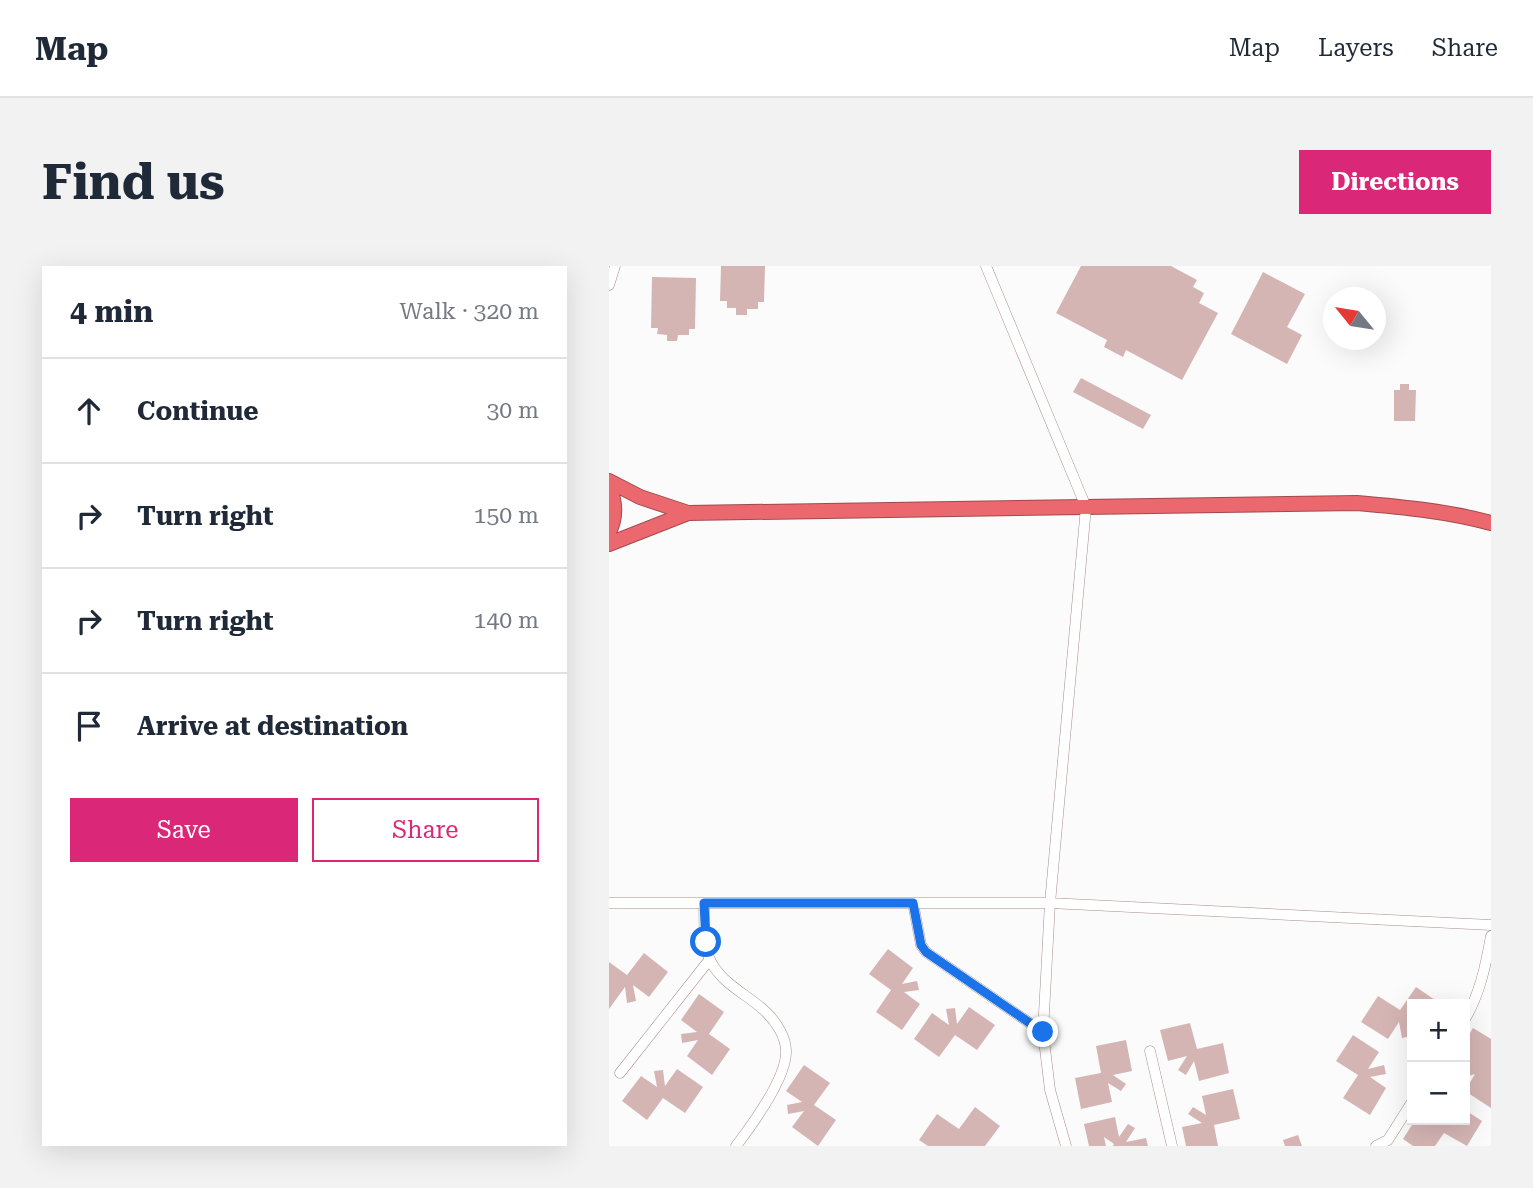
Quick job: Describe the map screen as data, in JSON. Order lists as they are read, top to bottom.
{
  "north": "top left",
  "page": {
    "header": "Map",
    "nav": ["Map", "Layers", "Share"],
    "buttons": [
      "Directions",
      ["Save", "Share"]
    ],
    "title": "Find us",
    "heading": ["4 min", "Walk · 320 m"],
    "list": [
      ["Continue", "30 m"],
      ["Turn right", "150 m"],
      ["Turn right", "140 m"],
      "Arrive at destination"
    ],
    "map_buttons": ["+", "−"]
  }
}
